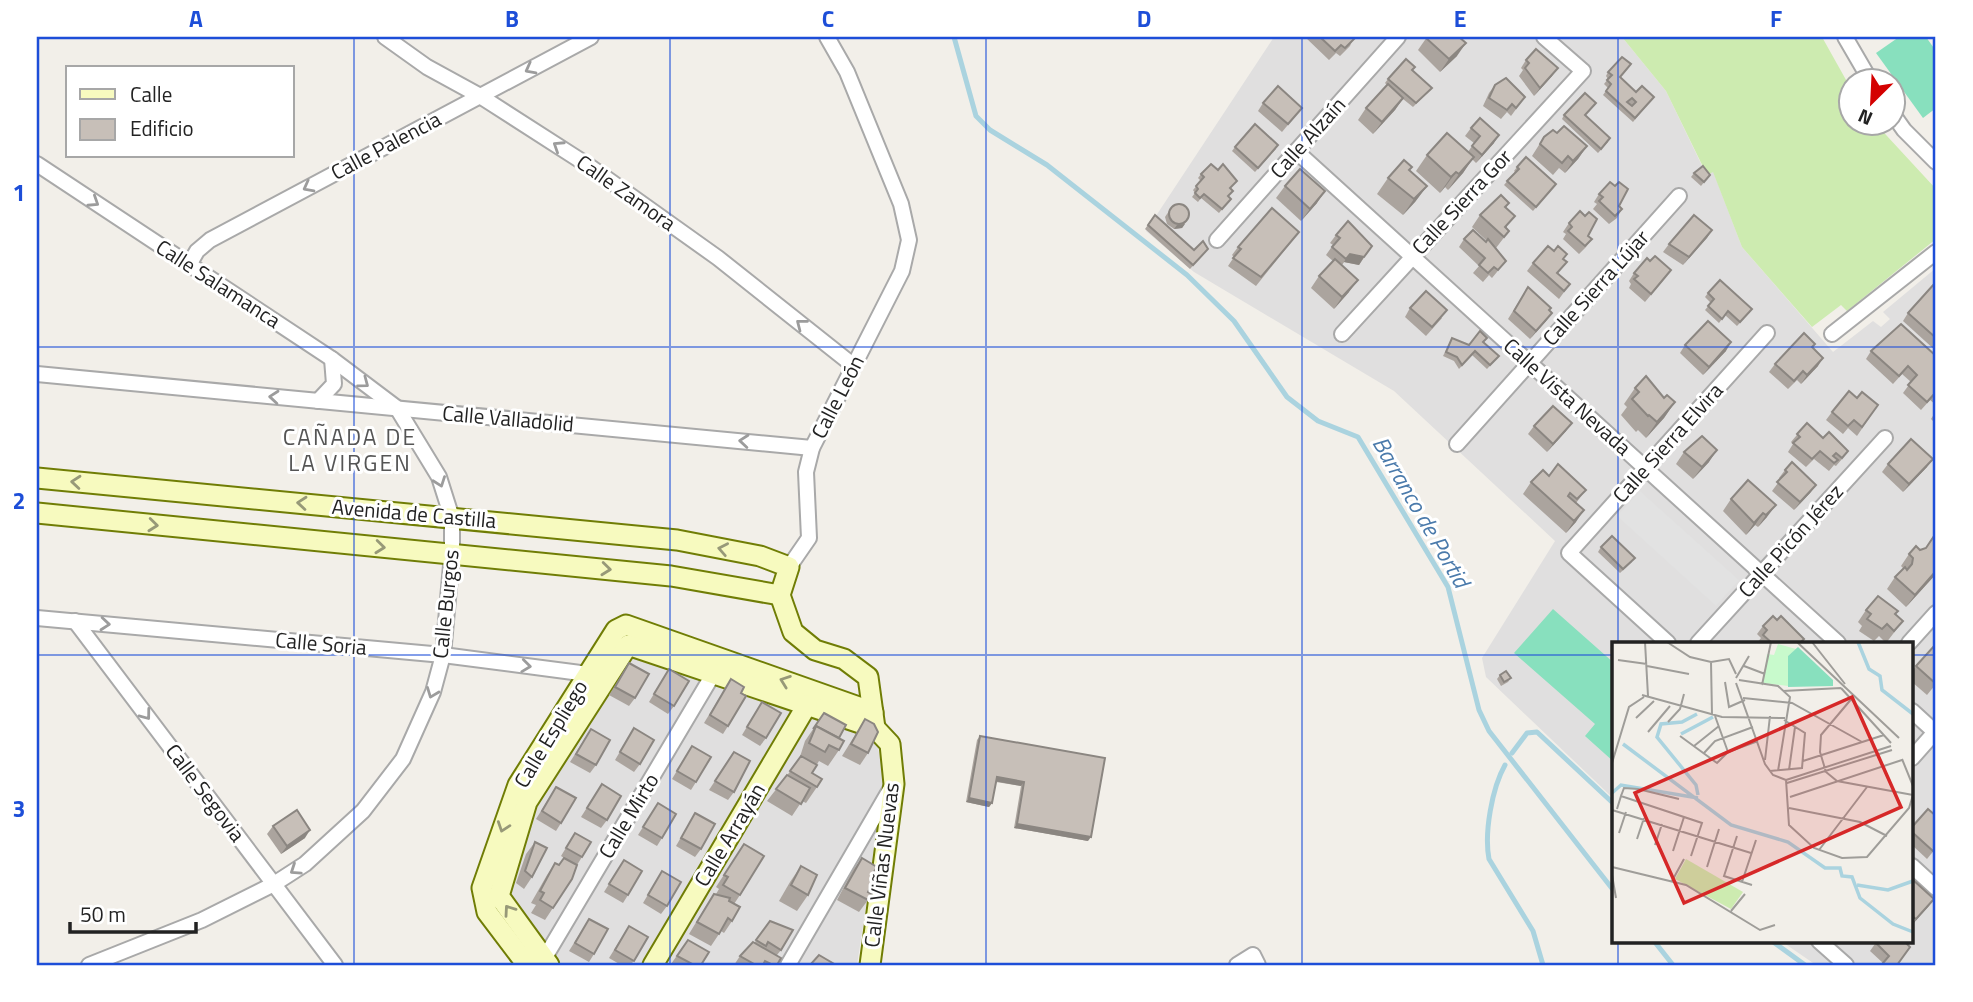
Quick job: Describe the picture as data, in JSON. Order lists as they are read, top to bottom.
{
  "streets": {
    "street": [
      "Calle Alzaín",
      "Calle Palencia",
      "Calle Zamora",
      "Calle Sierra Gor",
      "Calle Salamanca",
      "Calle Sierra Lújar",
      "Calle León",
      "Calle Vista Nevada",
      "Calle Valladolid",
      "Calle Sierra Elvira",
      "Avenida de Castilla",
      "Calle Picón Jérez",
      "Calle Burgos",
      "Calle Soria",
      "Calle Espliego",
      "Calle Segovia",
      "Calle Mirto",
      "Calle Arrayán",
      "Calle Viñas Nuevas"
    ]
  },
  "crossings": [
    ["Calle Alzaín", "Calle Vista Nevada"],
    ["Calle Palencia", "Calle Zamora"],
    ["Calle Palencia", "Calle Salamanca"],
    ["Calle Zamora", "Calle León"],
    ["Calle Sierra Gor", "Calle Vista Nevada"],
    ["Calle Salamanca", "Calle Valladolid"],
    ["Calle Salamanca", "Calle Burgos"],
    ["Calle Sierra Lújar", "Calle Vista Nevada"],
    ["Calle León", "Calle Valladolid"],
    ["Calle León", "Avenida de Castilla"],
    ["Calle Vista Nevada", "Calle Sierra Elvira"],
    ["Calle Vista Nevada", "Calle Picón Jérez"],
    ["Calle Valladolid", "Calle Burgos"],
    ["Avenida de Castilla", "Calle Burgos"],
    ["Calle Burgos", "Calle Soria"],
    ["Calle Burgos", "Calle Segovia"],
    ["Calle Soria", "Calle Espliego"],
    ["Calle Soria", "Calle Segovia"],
    ["Calle Espliego", "Calle Mirto"]
  ],
  "one_way": [
    "Calle Palencia",
    "Calle Zamora",
    "Calle Salamanca",
    "Calle Valladolid",
    "Calle Burgos",
    "Calle Soria",
    "Calle Segovia"
  ],
  "districts": ["CAÑADA DE LA VIRGEN"],
  "water": ["Barranco de Portid"],
  "legend": ["Calle", "Edificio"],
  "scale_bar": "50 m",
  "north": "bottom left",
  "grid": {
    "columns": [
      "A",
      "B",
      "C",
      "D",
      "E",
      "F"
    ],
    "rows": ["1", "2", "3"]
  }
}
